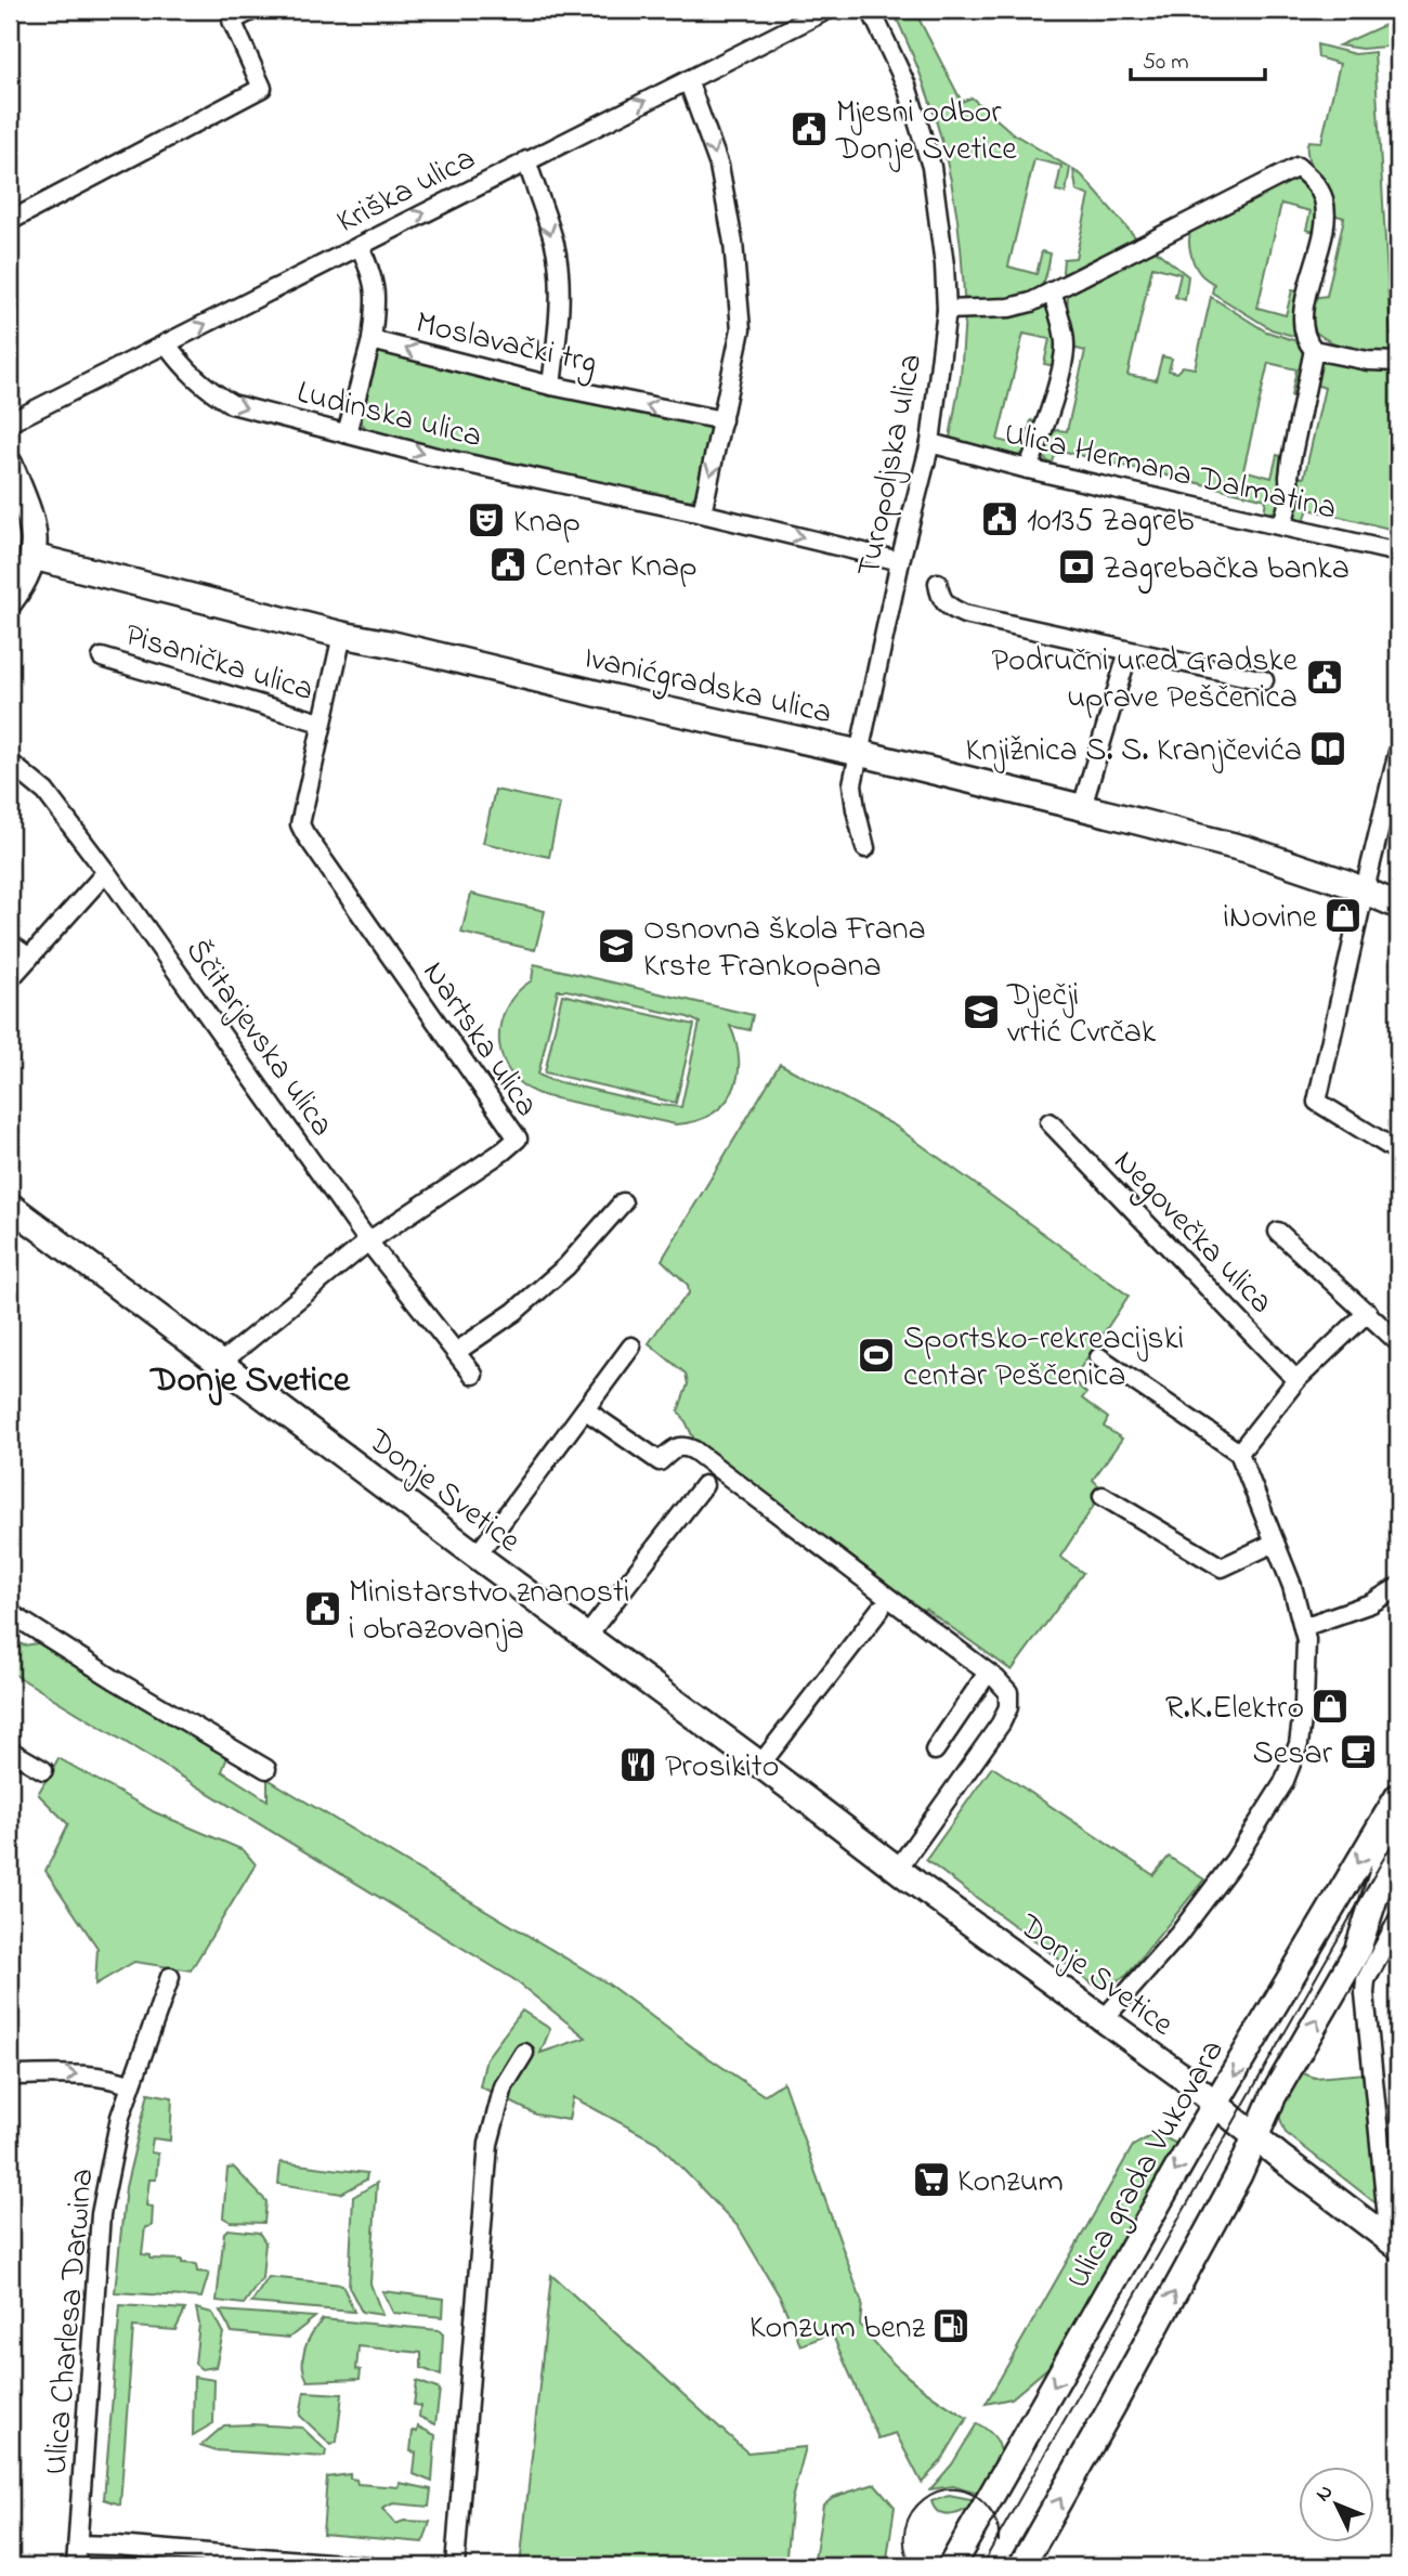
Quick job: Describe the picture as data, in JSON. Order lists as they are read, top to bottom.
{
  "streets": {
    "street": [
      "Kriška ulica",
      "Moslavački trg",
      "Ludinska ulica",
      "Turopoljska ulica",
      "Ulica Hermana Dalmatina",
      "Pisanička ulica",
      "Ivanićgradska ulica",
      "Ščitarjevska ulica",
      "Nartska ulica",
      "Negovečka ulica",
      "Donje Svetice",
      "Ulica grada Vukovara",
      "Ulica Charlesa Darwina"
    ]
  },
  "crossings": [
    ["Kriška ulica", "Ludinska ulica"],
    ["Moslavački trg", "Ludinska ulica"],
    ["Ludinska ulica", "Turopoljska ulica"],
    ["Turopoljska ulica", "Ulica Hermana Dalmatina"],
    ["Turopoljska ulica", "Ivanićgradska ulica"],
    ["Pisanička ulica", "Nartska ulica"],
    ["Ivanićgradska ulica", "Nartska ulica"],
    ["Ščitarjevska ulica", "Nartska ulica"],
    ["Nartska ulica", "Donje Svetice"],
    ["Donje Svetice", "Ulica grada Vukovara"]
  ],
  "one_way": ["Kriška ulica", "Moslavački trg", "Ludinska ulica"],
  "districts": ["Donje Svetice"],
  "places": {
    "public building": [
      "Mjesni odbor Donje Svetice",
      "10135 Zagreb",
      "Centar Knap",
      "Područni ured Gradske uprave Peščenica",
      "Ministarstvo znanosti i obrazovanja"
    ],
    "theatre": ["Knap"],
    "bank": ["Zagrebačka banka"],
    "library": ["Knjižnica S. S. Kranjčevića"],
    "shop": ["iNovine", "R.K.Elektro"],
    "school or university": ["Osnovna škola Frana Krste Frankopana", "Dječji vrtić Cvrčak"],
    "sports": ["Sportsko-rekreacijski centar Peščenica"],
    "cafe": ["Sesar"],
    "restaurant": ["Prosikito"],
    "supermarket": ["Konzum"],
    "fuel station": ["Konzum benz"]
  },
  "scale_bar": "50 m",
  "north": "top left"
}
